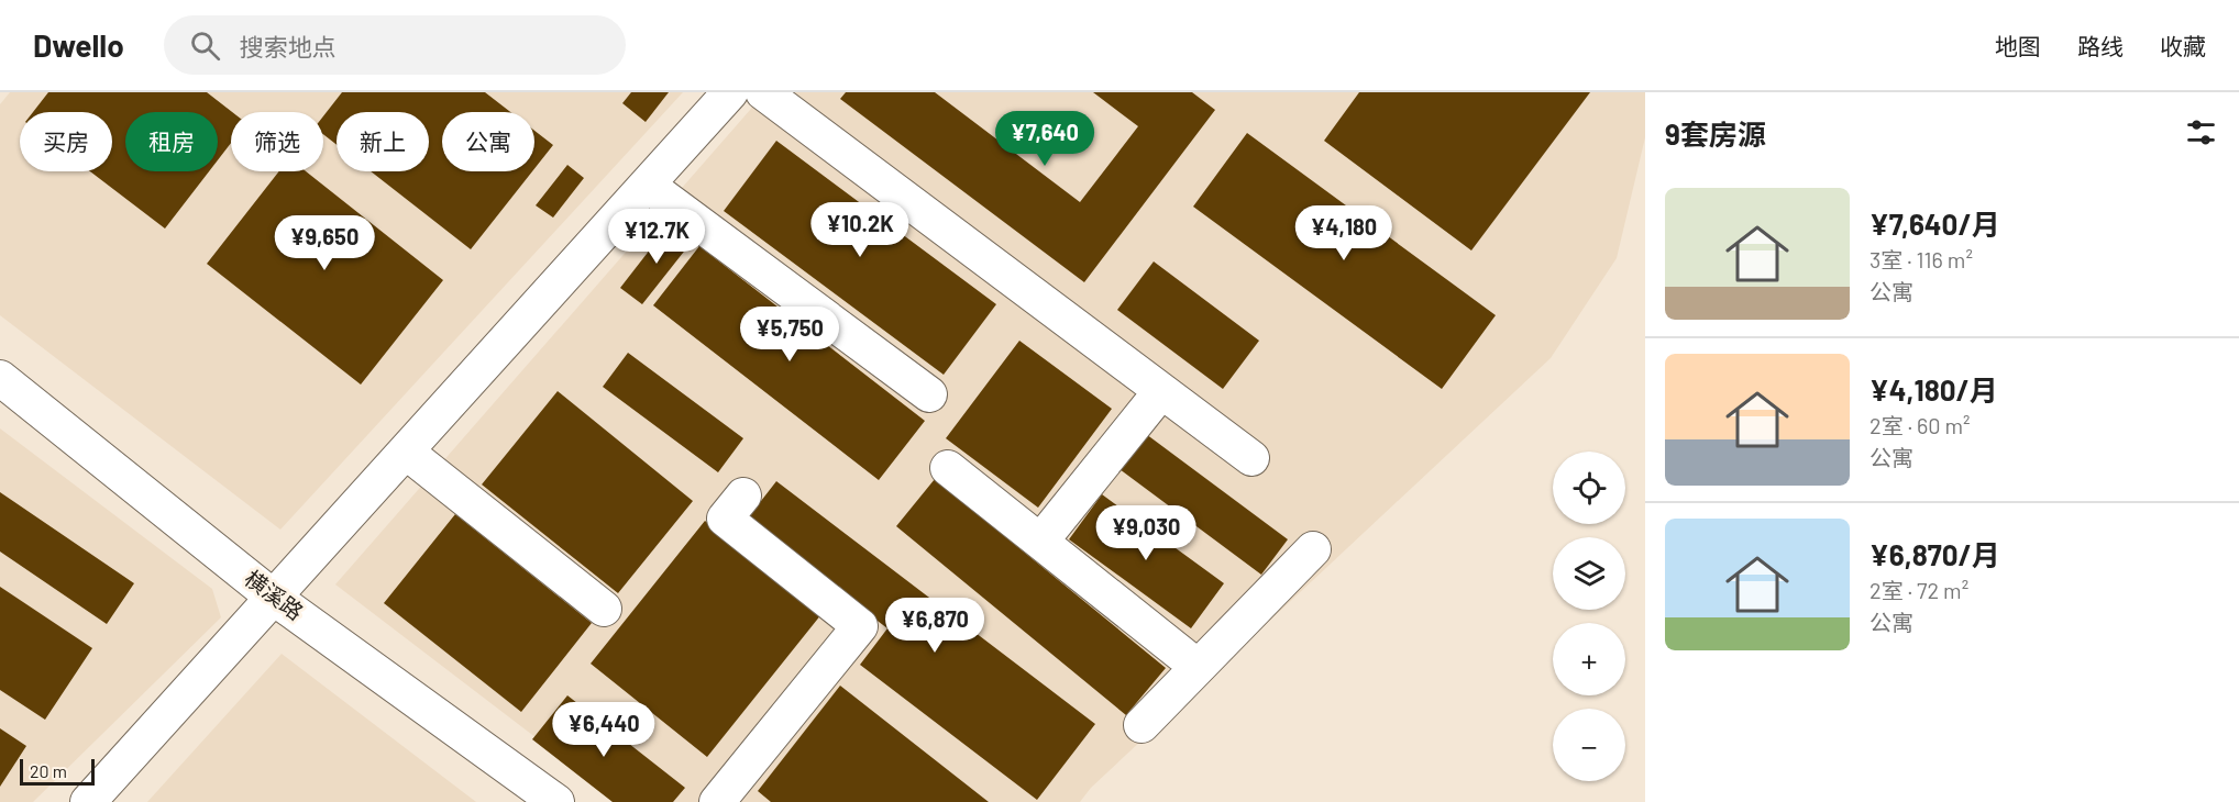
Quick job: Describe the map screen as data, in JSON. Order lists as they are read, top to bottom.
{
  "streets": {
    "street": ["横溪路"]
  },
  "scale_bar": "20 m",
  "page": {
    "header": "Dwello",
    "search": "搜索地点",
    "nav": ["地图", "路线", "收藏"],
    "heading": "9套房源",
    "price": [
      "¥7,640",
      "¥10.2K",
      "¥4,180",
      "¥12.7K",
      "¥9,650",
      "¥5,750",
      "¥9,030",
      "¥6,870",
      "¥6,440"
    ],
    "chip": [
      "买房",
      "租房",
      "筛选",
      "新上",
      "公寓"
    ],
    "list": [
      {
        "name": "¥7,640/月",
        "note": "3室 · 116 m² · 公寓"
      },
      {
        "name": "¥4,180/月",
        "note": "2室 · 60 m² · 公寓"
      },
      {
        "name": "¥6,870/月",
        "note": "2室 · 72 m² · 公寓"
      }
    ],
    "map_buttons": ["+", "−"],
    "scale": "20 m"
  }
}
